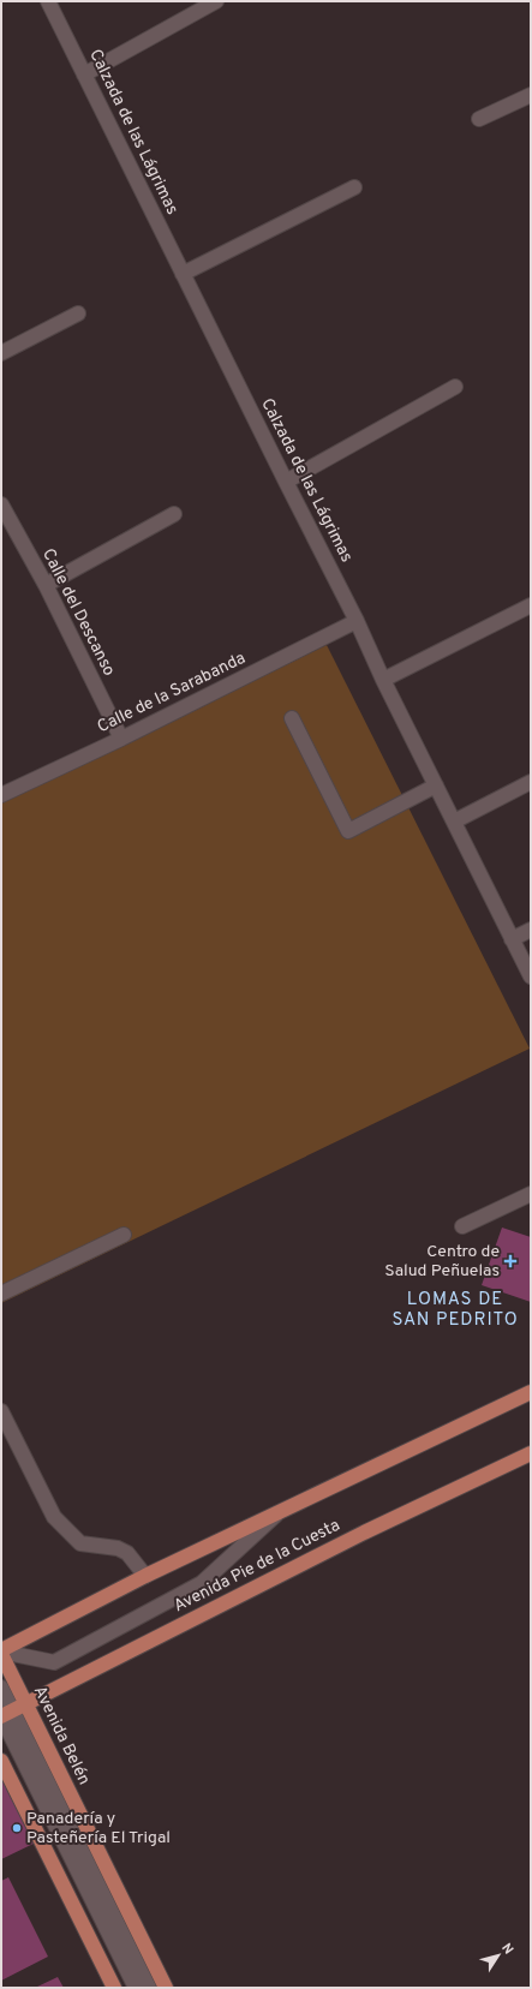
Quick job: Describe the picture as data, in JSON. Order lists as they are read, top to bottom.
{
  "streets": {
    "main road": ["Avenida Pie de la Cuesta", "Avenida Belén"],
    "street": ["Calzada de las Lágrimas", "Calle del Descanso", "Calle de la Sarabanda"]
  },
  "crossings": [
    ["Calzada de las Lágrimas", "Calle de la Sarabanda"],
    ["Calle del Descanso", "Calle de la Sarabanda"],
    ["Avenida Pie de la Cuesta", "Avenida Belén"]
  ],
  "districts": ["LOMAS DE SAN PEDRITO"],
  "places": {
    "health": ["Centro de Salud Peñuelas"],
    "other": ["Panadería y Pasteñería El Trigal"]
  },
  "north": "top right"
}
